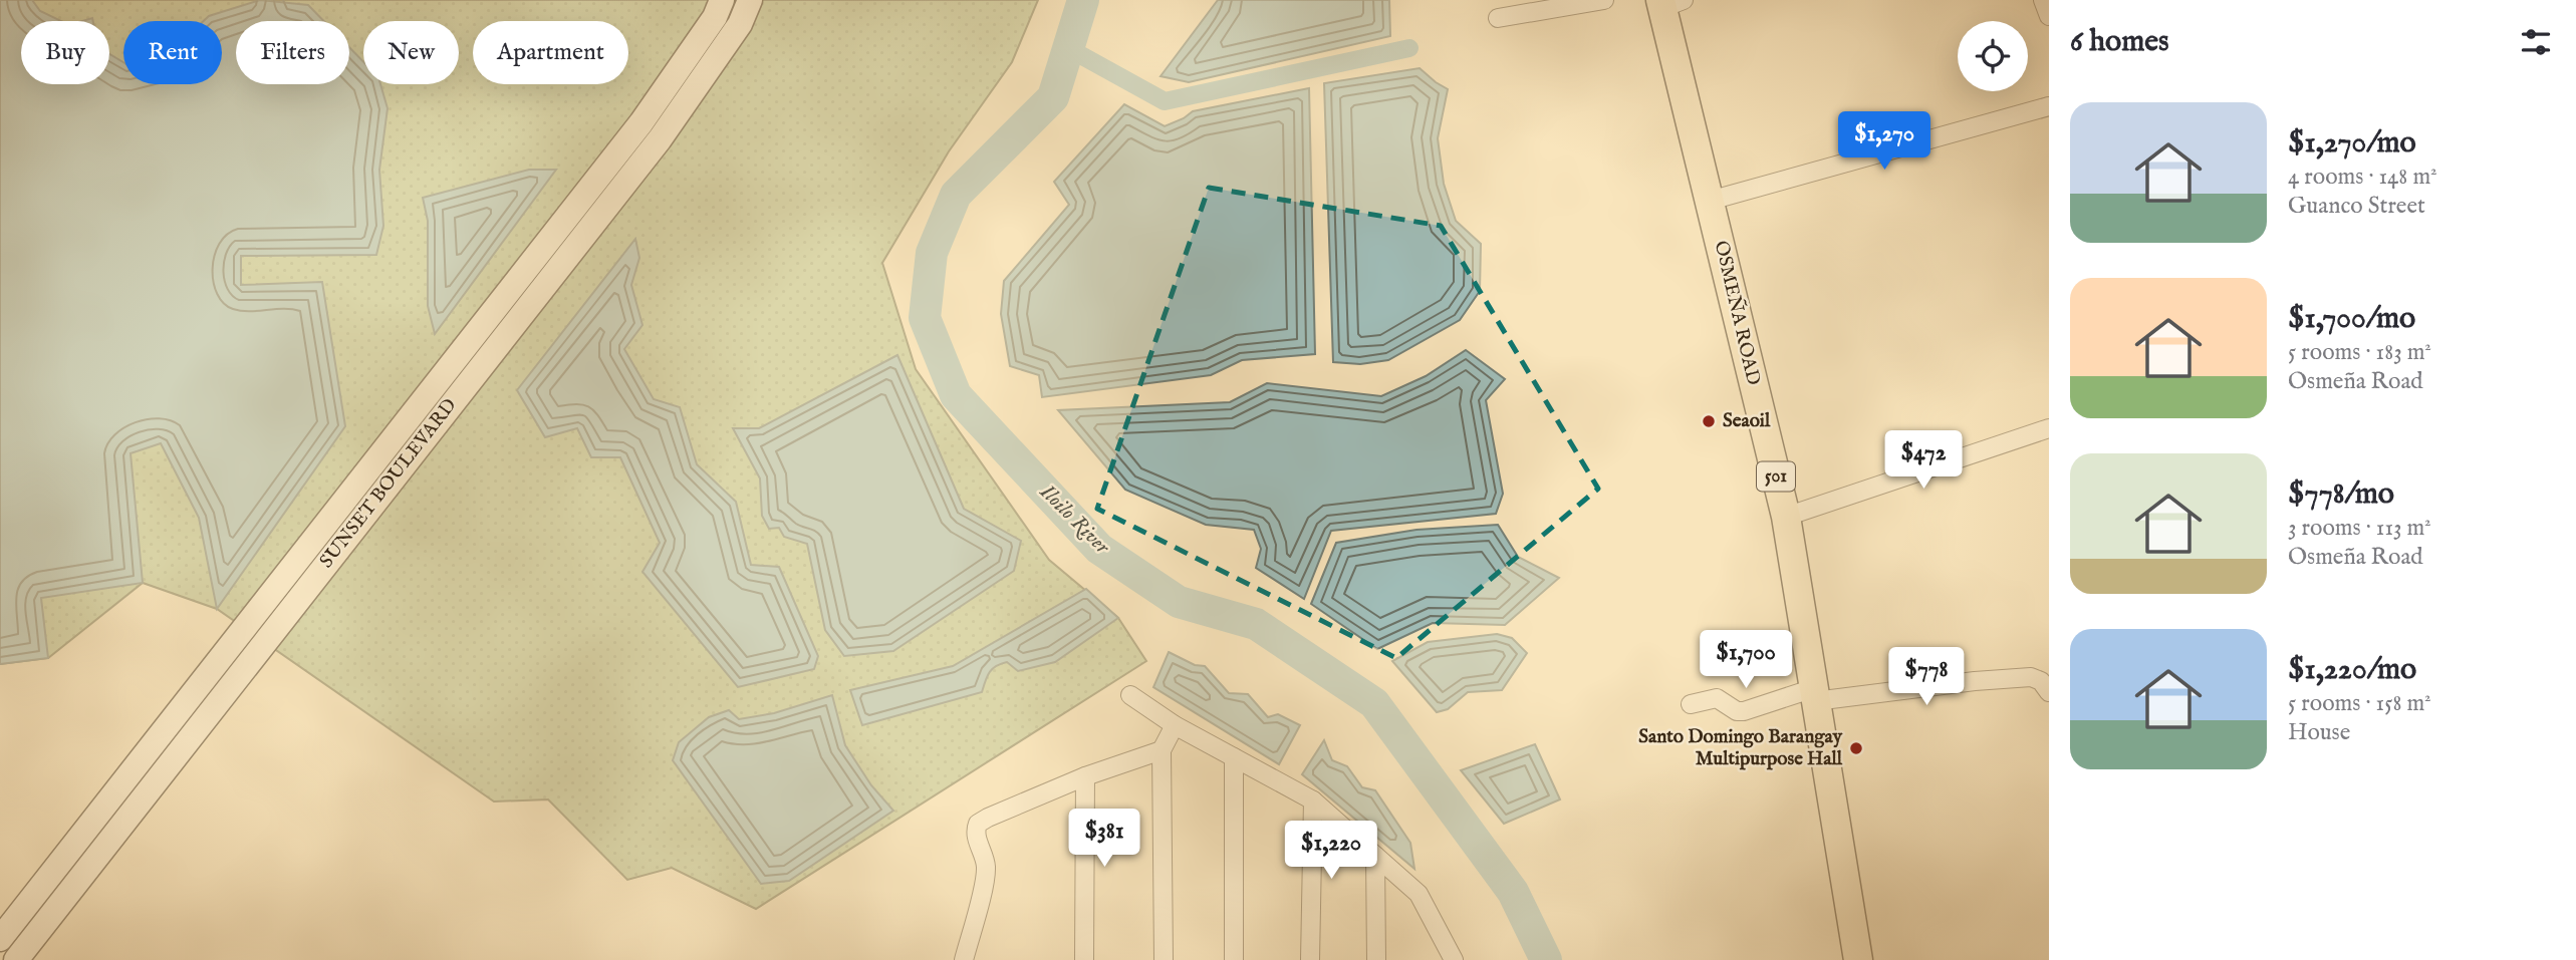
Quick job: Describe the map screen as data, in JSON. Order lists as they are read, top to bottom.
{
  "streets": {
    "main road": ["OSMEÑA ROAD", "501", "SUNSET BOULEVARD"]
  },
  "water": ["Iloilo River"],
  "places": ["Seaoil", "Santo Domingo Barangay Multipurpose Hall"],
  "page": {
    "heading": "6 homes",
    "chip": [
      "Buy",
      "Rent",
      "Filters",
      "New",
      "Apartment"
    ],
    "list": [
      {
        "name": "$1,270/mo",
        "note": "4 rooms · 148 m² · Guanco Street"
      },
      {
        "name": "$1,700/mo",
        "note": "5 rooms · 183 m² · Osmeña Road"
      },
      {
        "name": "$778/mo",
        "note": "3 rooms · 113 m² · Osmeña Road"
      },
      {
        "name": "$1,220/mo",
        "note": "5 rooms · 158 m² · House"
      }
    ],
    "price": [
      "$1,270",
      "$472",
      "$1,700",
      "$778",
      "$381",
      "$1,220"
    ]
  }
}
